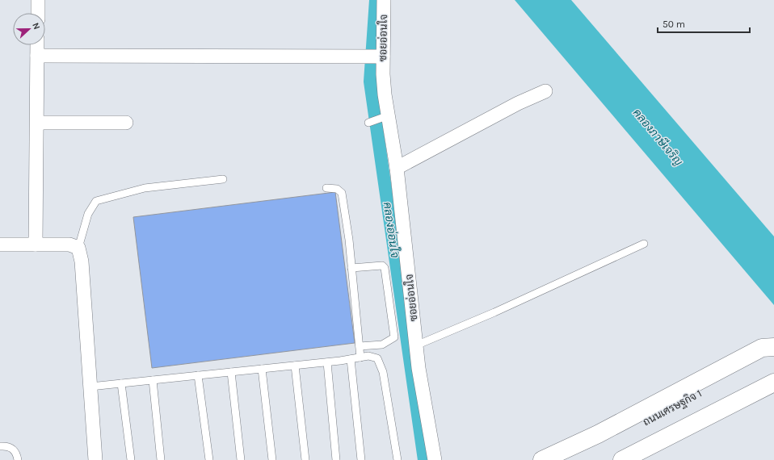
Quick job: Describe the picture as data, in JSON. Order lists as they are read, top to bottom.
{
  "streets": {
    "main road": ["ถนนเศรษฐกิจ 1"],
    "street": ["ซอยอ่อนใจ"]
  },
  "water": ["คลองภาษีเจริญ", "คลองอ่อนใจ"],
  "scale_bar": "50 m",
  "north": "right"
}
